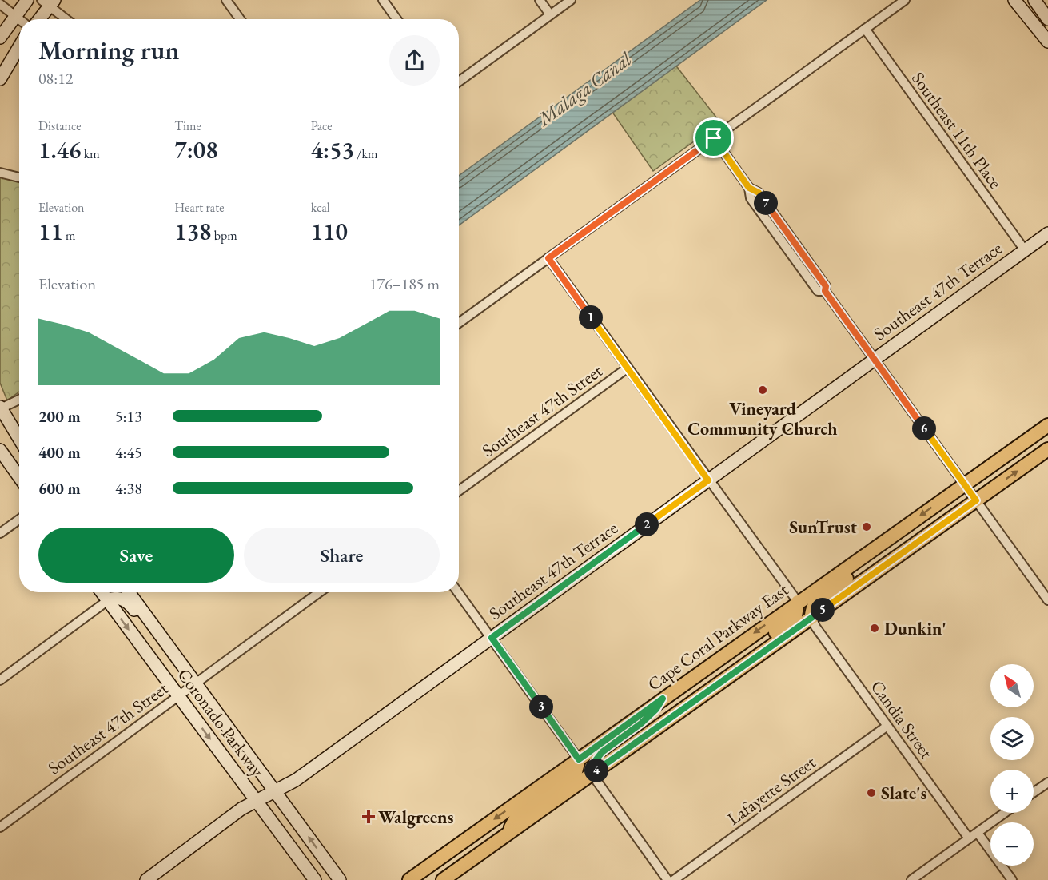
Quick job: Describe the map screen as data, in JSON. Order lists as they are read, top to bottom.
{
  "streets": {
    "main road": ["Cape Coral Parkway East"],
    "street": [
      "Southeast 11th Place",
      "Southeast 47th Terrace",
      "Southeast 47th Street",
      "Candia Street",
      "Coronado Parkway",
      "Lafayette Street"
    ]
  },
  "crossings": [
    ["Southeast 11th Place", "Southeast 47th Terrace"],
    ["Southeast 47th Terrace", "Coronado Parkway"],
    ["Southeast 47th Street", "Coronado Parkway"],
    ["Cape Coral Parkway East", "Candia Street"],
    ["Candia Street", "Lafayette Street"]
  ],
  "water": ["Malaga Canal"],
  "places": {
    "other": [
      "Vineyard Community Church",
      "SunTrust",
      "Dunkin'",
      "Slate's"
    ],
    "health": ["Walgreens"]
  },
  "north": "top left",
  "page": {
    "heading": ["Morning run", "08:12"],
    "stats": [
      ["Distance", "1.46 km"],
      ["Time", "7:08"],
      ["Pace", "4:53 /km"],
      ["Elevation", "11 m"],
      ["Heart rate", "138 bpm"],
      ["kcal", "110"]
    ],
    "pins": [
      "7",
      "1",
      "6",
      "2",
      "5",
      "3",
      "4"
    ],
    "chart": ["Elevation", "176–185 m"],
    "list": [
      {
        "name": "200 m",
        "note": "5:13"
      },
      {
        "name": "400 m",
        "note": "4:45"
      },
      {
        "name": "600 m",
        "note": "4:38"
      }
    ],
    "buttons": ["Save", "Share"],
    "map_buttons": ["+", "−"]
  }
}
